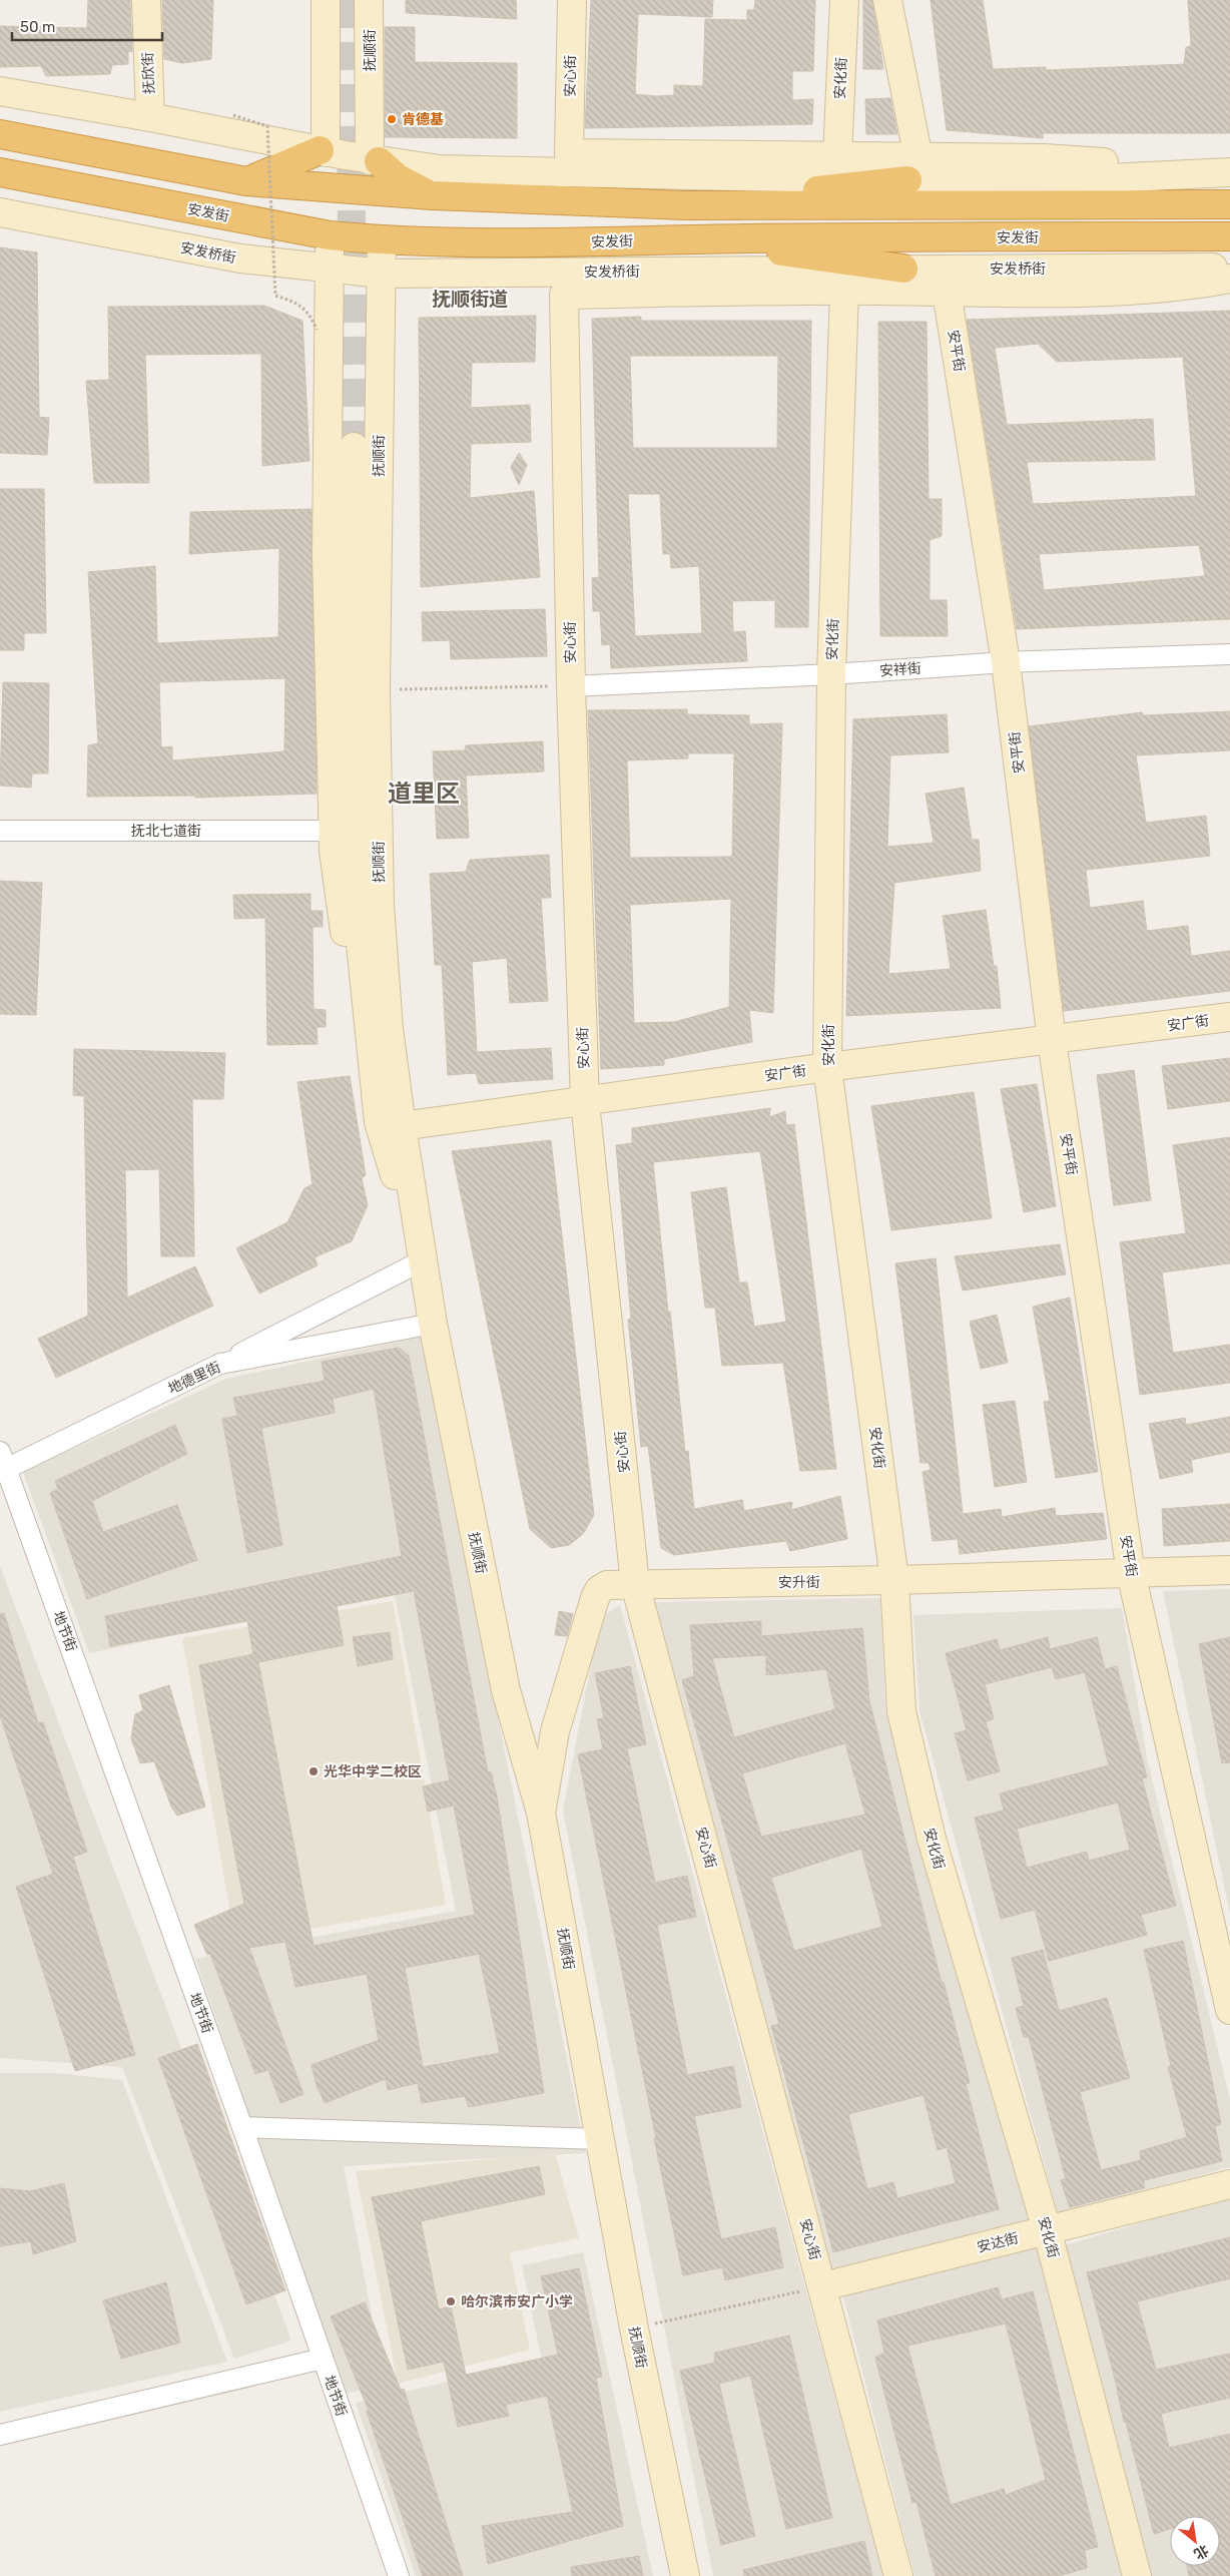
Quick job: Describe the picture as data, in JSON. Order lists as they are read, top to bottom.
{
  "streets": {
    "highway": ["安发街"],
    "main road": [
      "抚顺街",
      "抚欣街",
      "安心街",
      "安化街",
      "安发桥街",
      "安平街",
      "安广街",
      "安升街",
      "安达街"
    ],
    "street": [
      "安祥街",
      "抚北七道街",
      "地德里街",
      "地节街"
    ]
  },
  "crossings": [
    ["抚顺街", "安发街"],
    ["抚顺街", "安发桥街"],
    ["抚顺街", "抚北七道街"],
    ["抚顺街", "安广街"],
    ["抚顺街", "地德里街"],
    ["抚顺街", "安升街"],
    ["安心街", "安化街"],
    ["安心街", "安祥街"],
    ["安心街", "安广街"],
    ["安心街", "安升街"],
    ["安心街", "安达街"],
    ["安化街", "安祥街"],
    ["安化街", "安广街"],
    ["安化街", "安升街"],
    ["安化街", "安达街"],
    ["安平街", "安祥街"],
    ["安平街", "安广街"],
    ["安平街", "安升街"],
    ["地德里街", "地节街"]
  ],
  "districts": ["抚顺街道", "道里区"],
  "places": ["肯德基", "光华中学二校区", "哈尔滨市安广小学"],
  "scale_bar": "50 m",
  "north": "bottom right"
}
